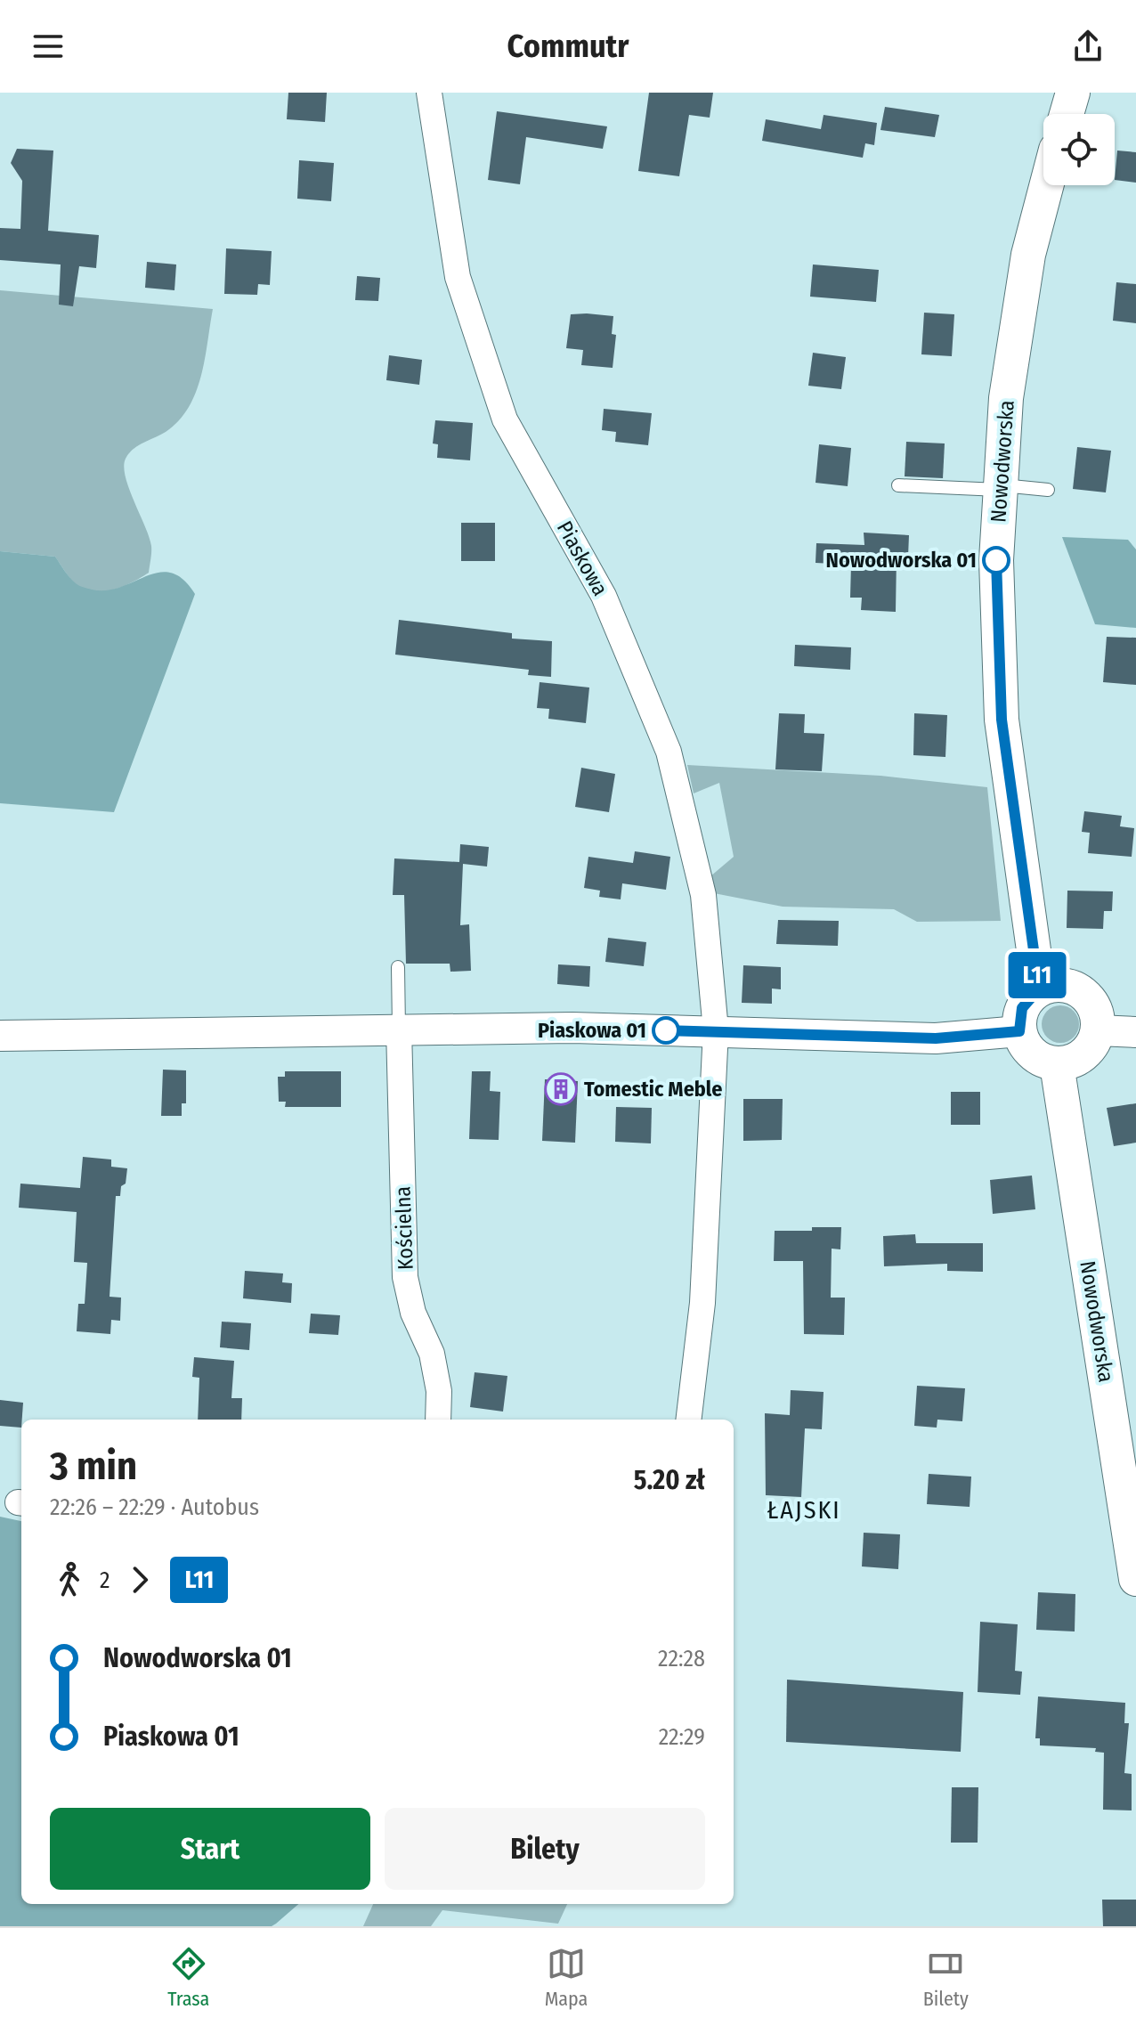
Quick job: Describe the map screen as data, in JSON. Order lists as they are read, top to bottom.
{
  "streets": {
    "main road": ["Nowodworska"],
    "street": ["Piaskowa", "Kościelna"]
  },
  "districts": ["ŁAJSKI"],
  "places": {
    "other": ["Nowodworska 01", "Piaskowa 01"],
    "building": ["Tomestic Meble"]
  },
  "lines": ["bus line L11"],
  "page": {
    "header": "Commutr",
    "on_map": "L11",
    "heading": ["3 min", "22:26 – 22:29 · Autobus", "5.20 zł"],
    "legs": ["2", "L11"],
    "list": [
      {
        "name": "Nowodworska 01",
        "value": "22:28"
      },
      {
        "name": "Piaskowa 01",
        "value": "22:29"
      }
    ],
    "buttons": ["Start", "Bilety"],
    "tabs": ["Trasa", "Mapa", "Bilety"]
  }
}
